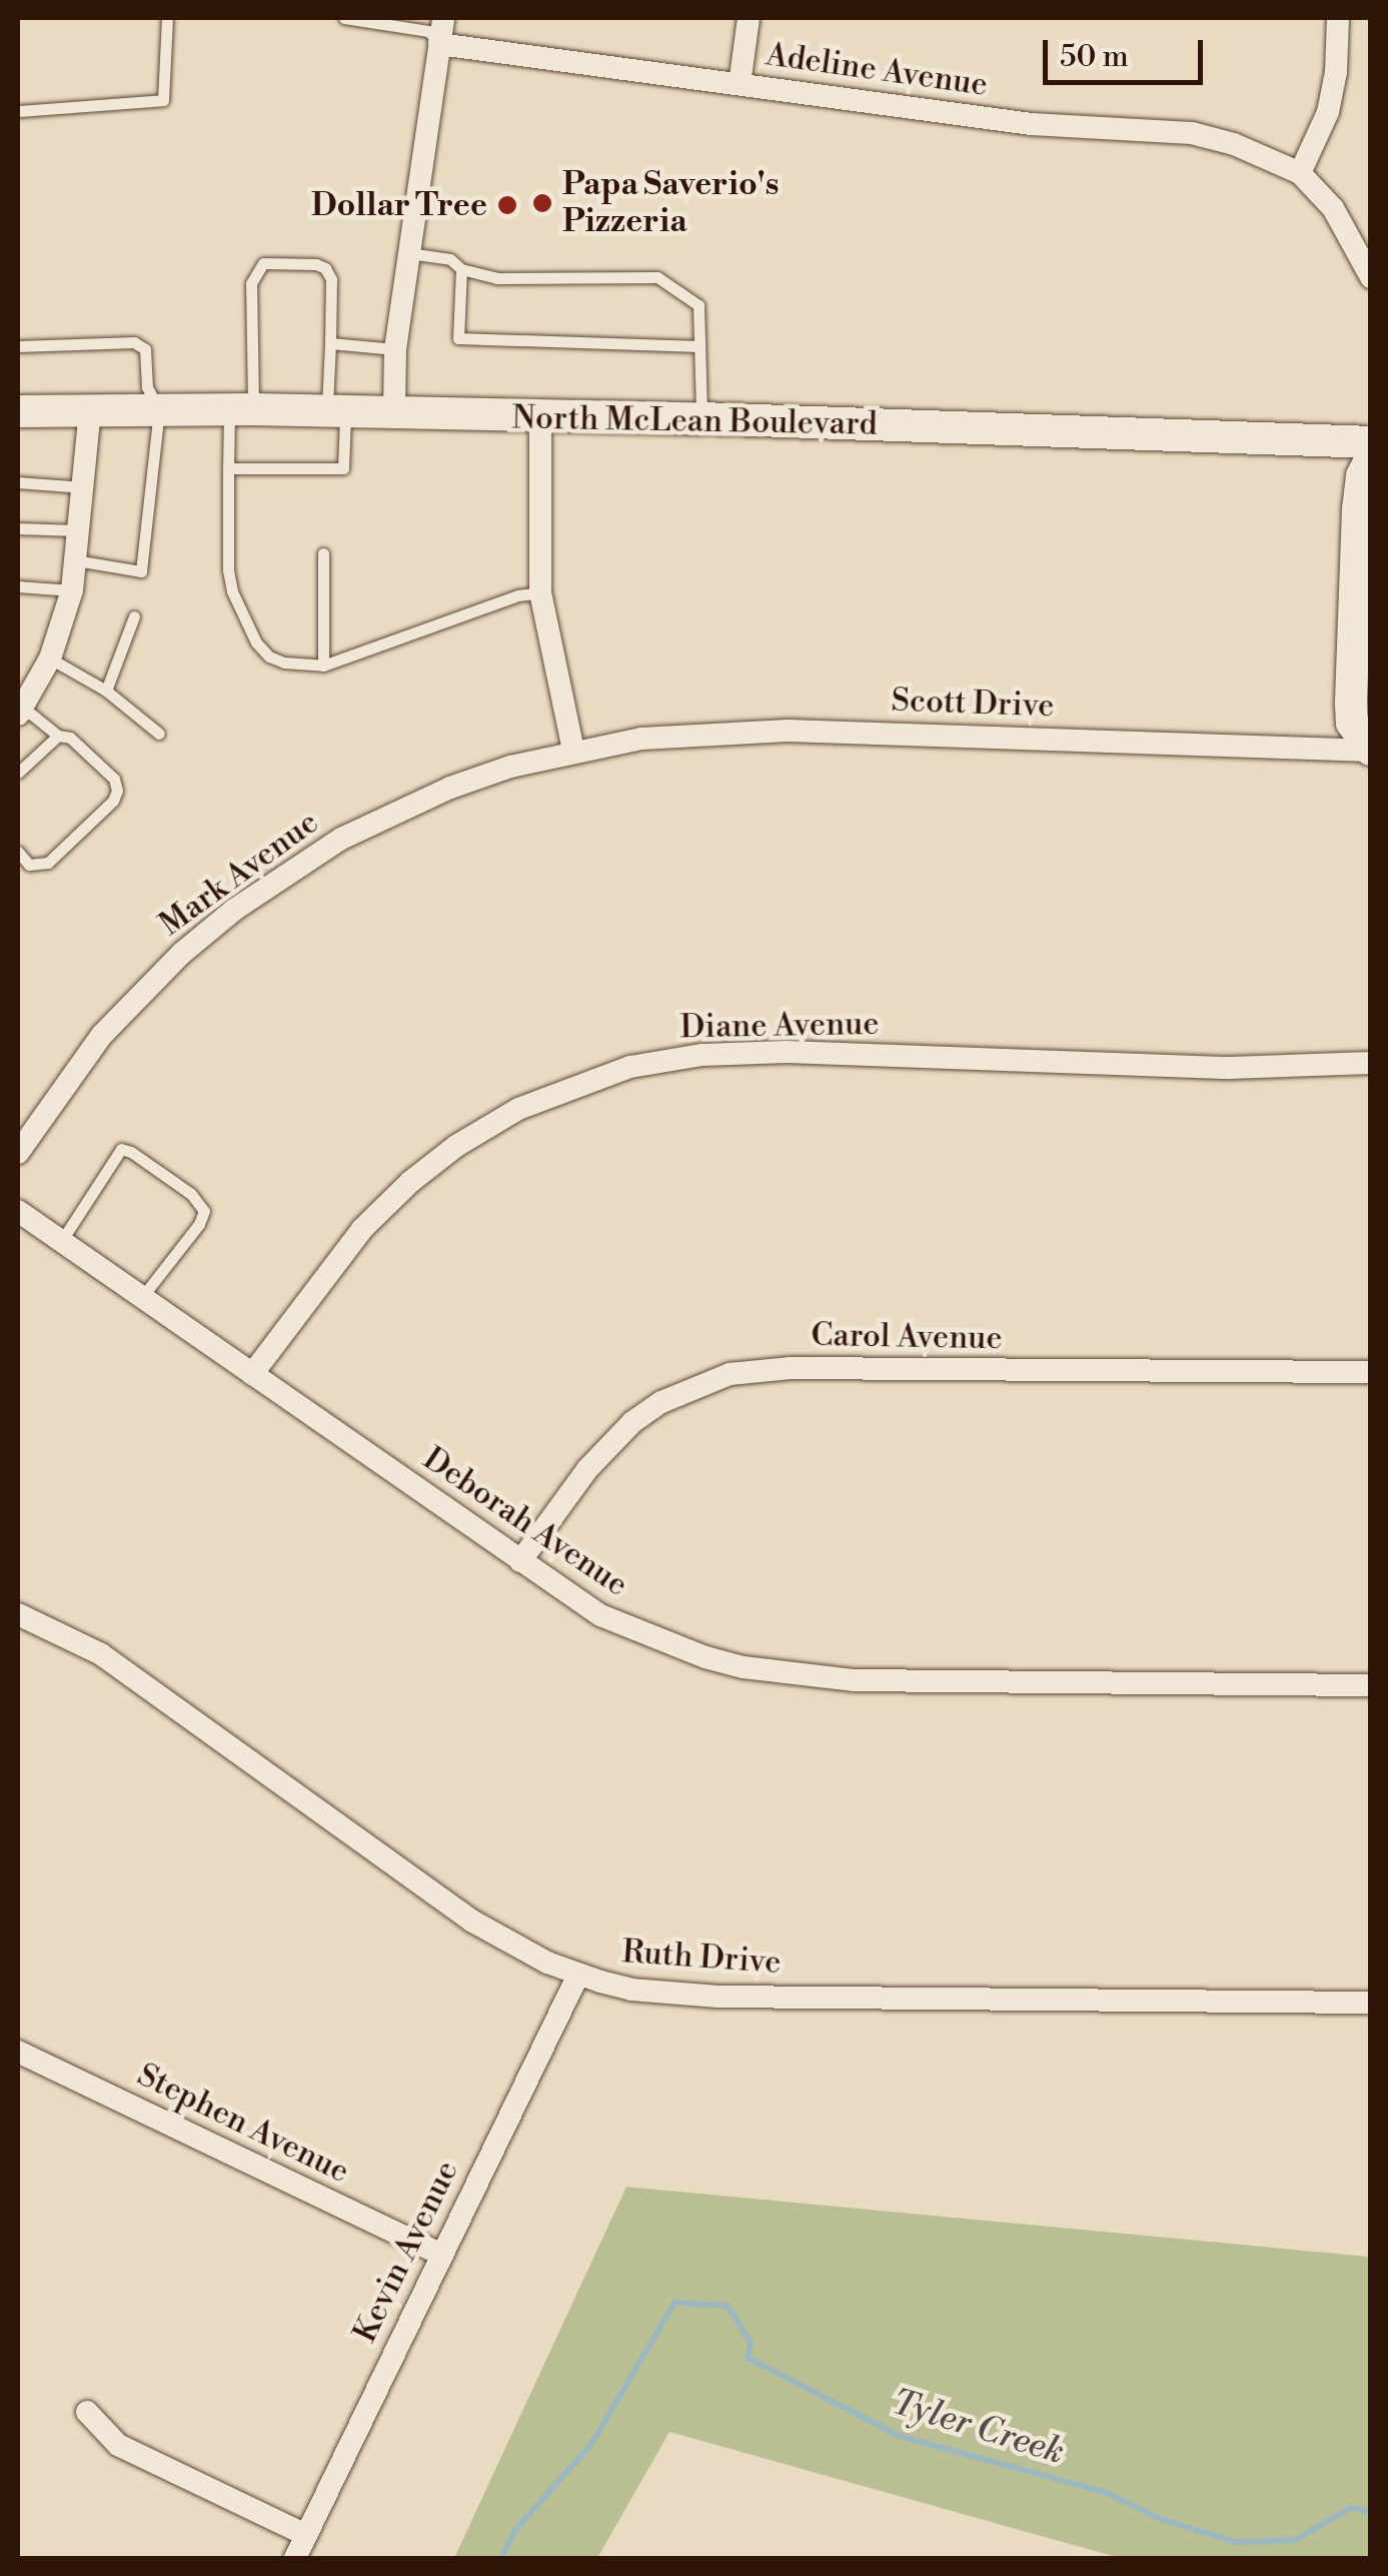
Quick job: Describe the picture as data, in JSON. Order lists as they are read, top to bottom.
{
  "streets": {
    "main road": ["North McLean Boulevard"],
    "street": [
      "Adeline Avenue",
      "Scott Drive",
      "Mark Avenue",
      "Diane Avenue",
      "Carol Avenue",
      "Deborah Avenue",
      "Ruth Drive",
      "Stephen Avenue",
      "Kevin Avenue"
    ]
  },
  "crossings": [
    ["Scott Drive", "Mark Avenue"],
    ["Diane Avenue", "Deborah Avenue"],
    ["Carol Avenue", "Deborah Avenue"],
    ["Ruth Drive", "Kevin Avenue"],
    ["Stephen Avenue", "Kevin Avenue"]
  ],
  "water": ["Tyler Creek"],
  "places": ["Papa Saverio's Pizzeria", "Dollar Tree"],
  "scale_bar": "50 m"
}
